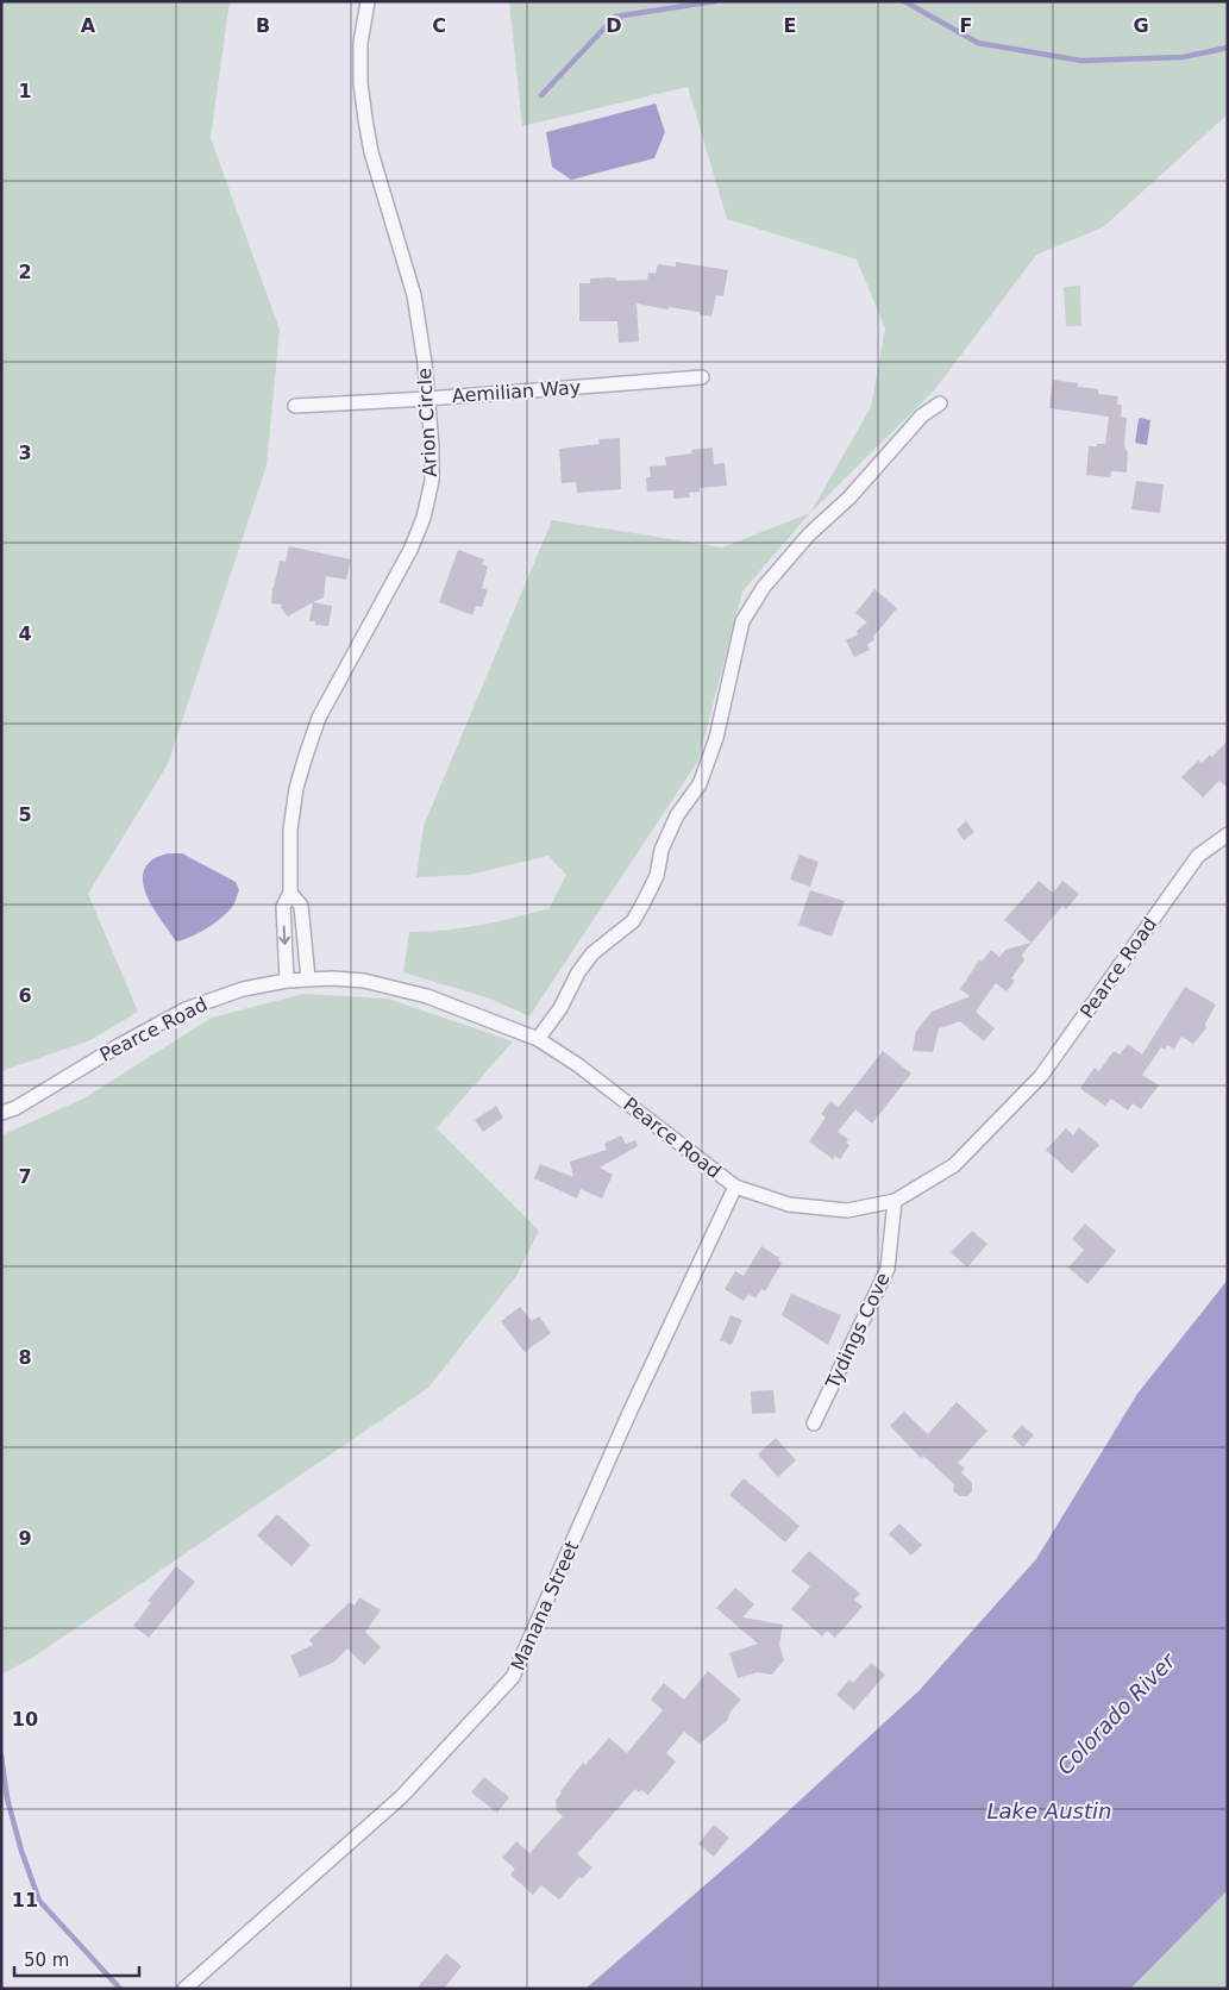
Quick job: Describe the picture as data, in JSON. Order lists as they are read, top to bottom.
{
  "streets": {
    "street": [
      "Aemilian Way",
      "Arion Circle",
      "Pearce Road",
      "Tydings Cove",
      "Manana Street"
    ]
  },
  "crossings": [
    ["Aemilian Way", "Arion Circle"],
    ["Arion Circle", "Pearce Road"],
    ["Pearce Road", "Tydings Cove"],
    ["Pearce Road", "Manana Street"]
  ],
  "water": ["Colorado River", "Lake Austin"],
  "scale_bar": "50 m",
  "grid": {
    "columns": [
      "A",
      "B",
      "C",
      "D",
      "E",
      "F",
      "G"
    ],
    "rows": [
      "1",
      "2",
      "3",
      "4",
      "5",
      "6",
      "7",
      "8",
      "9",
      "10",
      "11"
    ]
  }
}
